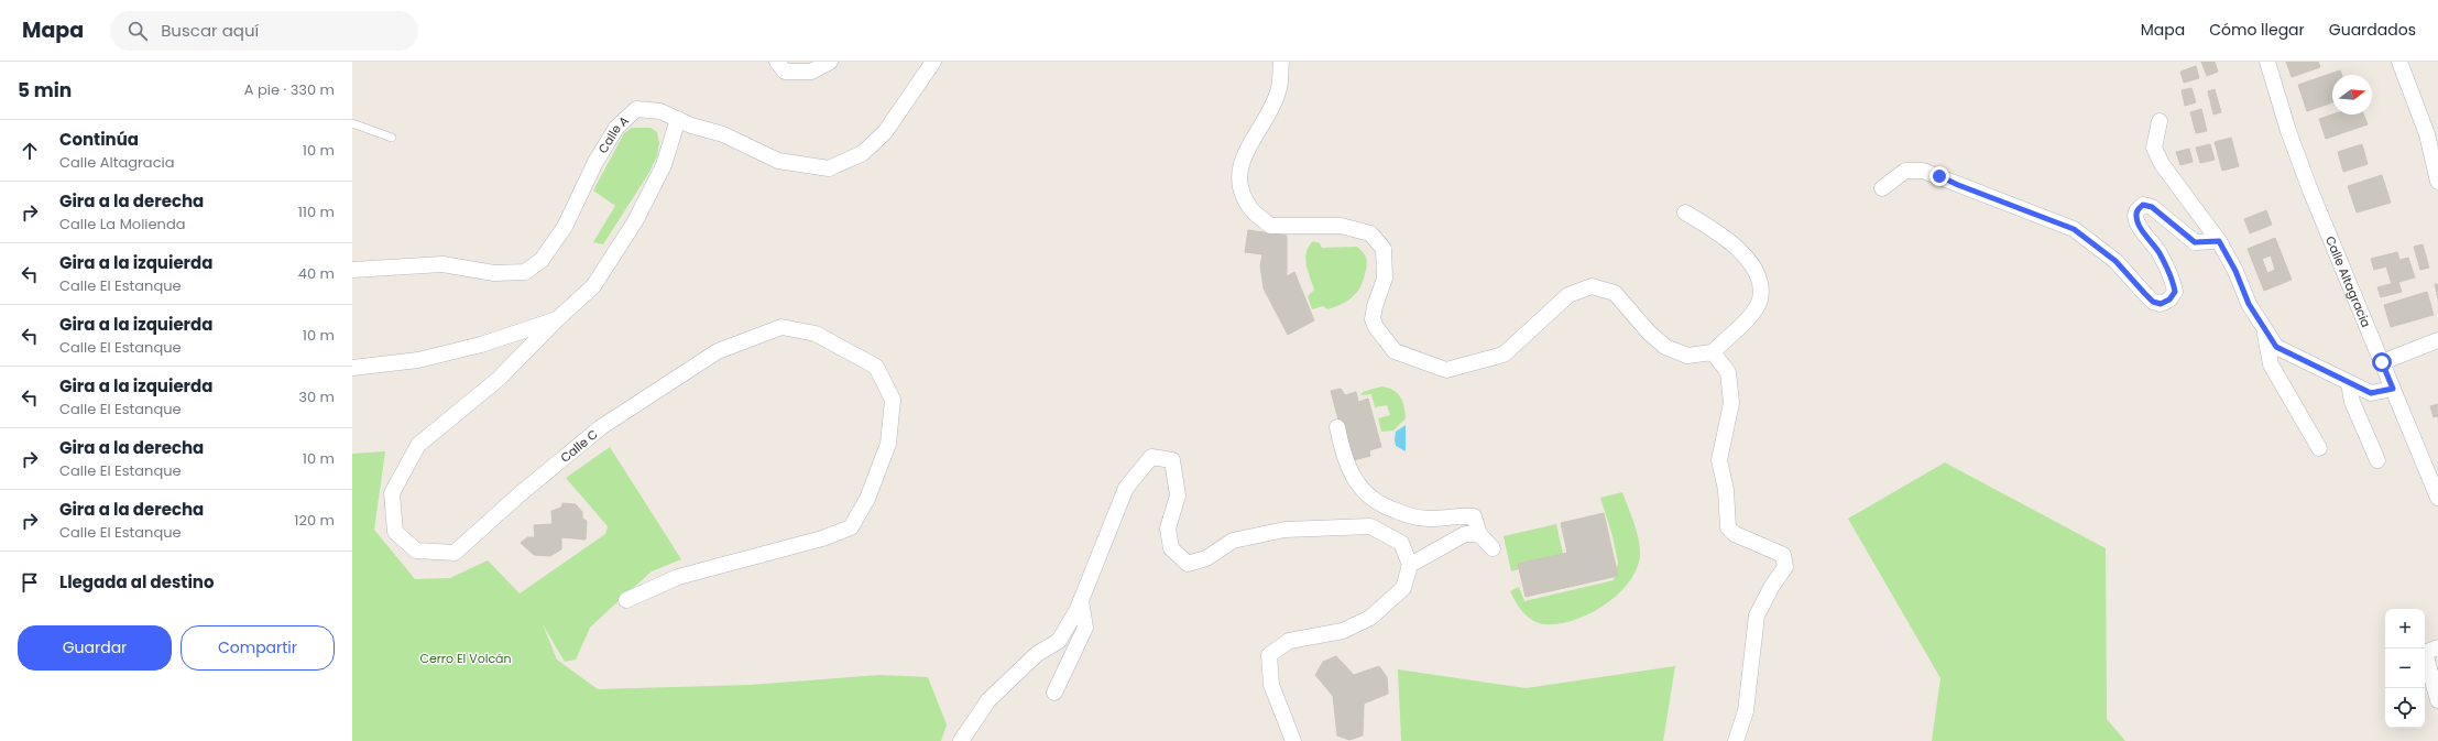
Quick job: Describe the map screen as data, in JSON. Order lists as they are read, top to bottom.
{
  "streets": {
    "street": ["Calle A", "Calle Altagracia", "Calle C"]
  },
  "crossings": [
    ["Calle A", "Calle C"]
  ],
  "parks": ["Cerro El Volcán"],
  "north": "right",
  "page": {
    "header": "Mapa",
    "search": "Buscar aquí",
    "nav": ["Mapa", "Cómo llegar", "Guardados"],
    "heading": ["5 min", "A pie · 330 m"],
    "list": [
      ["Continúa", "Calle Altagracia", "10 m"],
      ["Gira a la derecha", "Calle La Molienda", "110 m"],
      ["Gira a la izquierda", "Calle El Estanque", "40 m"],
      ["Gira a la izquierda", "Calle El Estanque", "10 m"],
      ["Gira a la izquierda", "Calle El Estanque", "30 m"],
      ["Gira a la derecha", "Calle El Estanque", "10 m"],
      ["Gira a la derecha", "Calle El Estanque", "120 m"],
      "Llegada al destino"
    ],
    "map_buttons": ["+", "−"],
    "buttons": ["Guardar", "Compartir"]
  }
}
